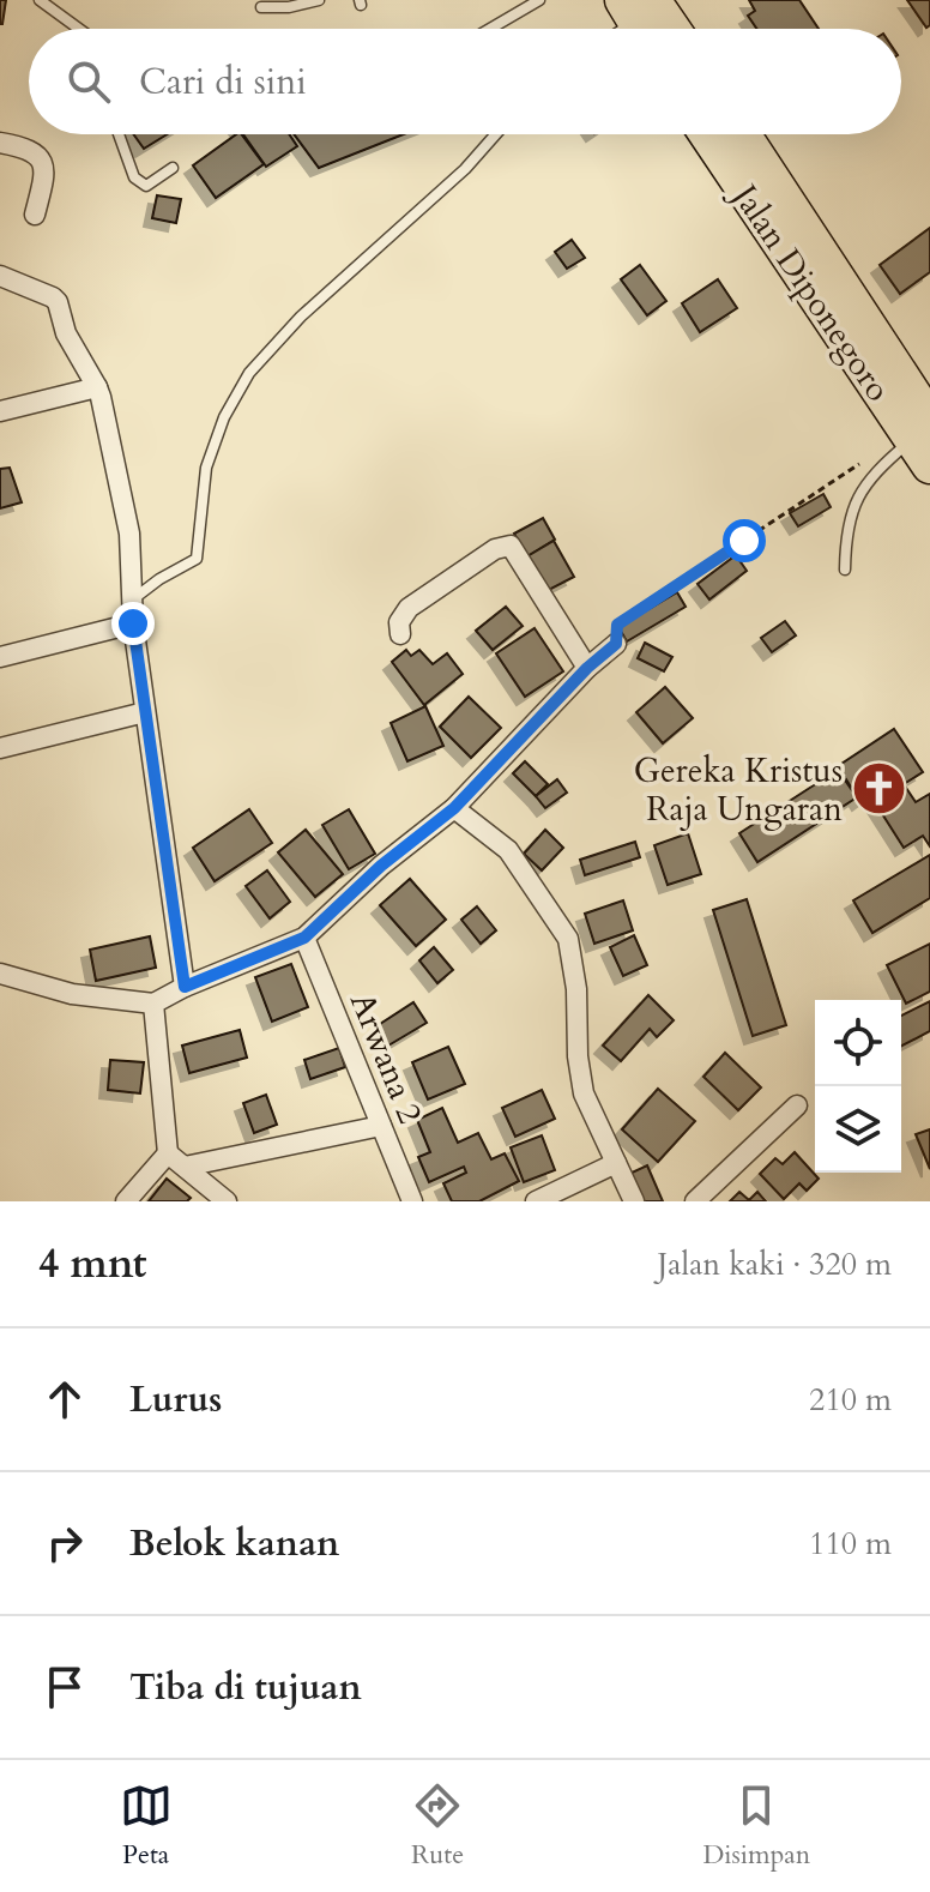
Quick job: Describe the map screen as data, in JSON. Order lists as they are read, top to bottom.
{
  "streets": {
    "highway": ["Jalan Diponegoro"],
    "street": ["Arwana 2"]
  },
  "places": {
    "church": ["Gereka Kristus Raja Ungaran"]
  },
  "page": {
    "search": "Cari di sini",
    "heading": ["4 mnt", "Jalan kaki · 320 m"],
    "list": [
      ["Lurus", "210 m"],
      ["Belok kanan", "110 m"],
      "Tiba di tujuan"
    ],
    "nav": ["Peta", "Rute", "Disimpan"]
  }
}
